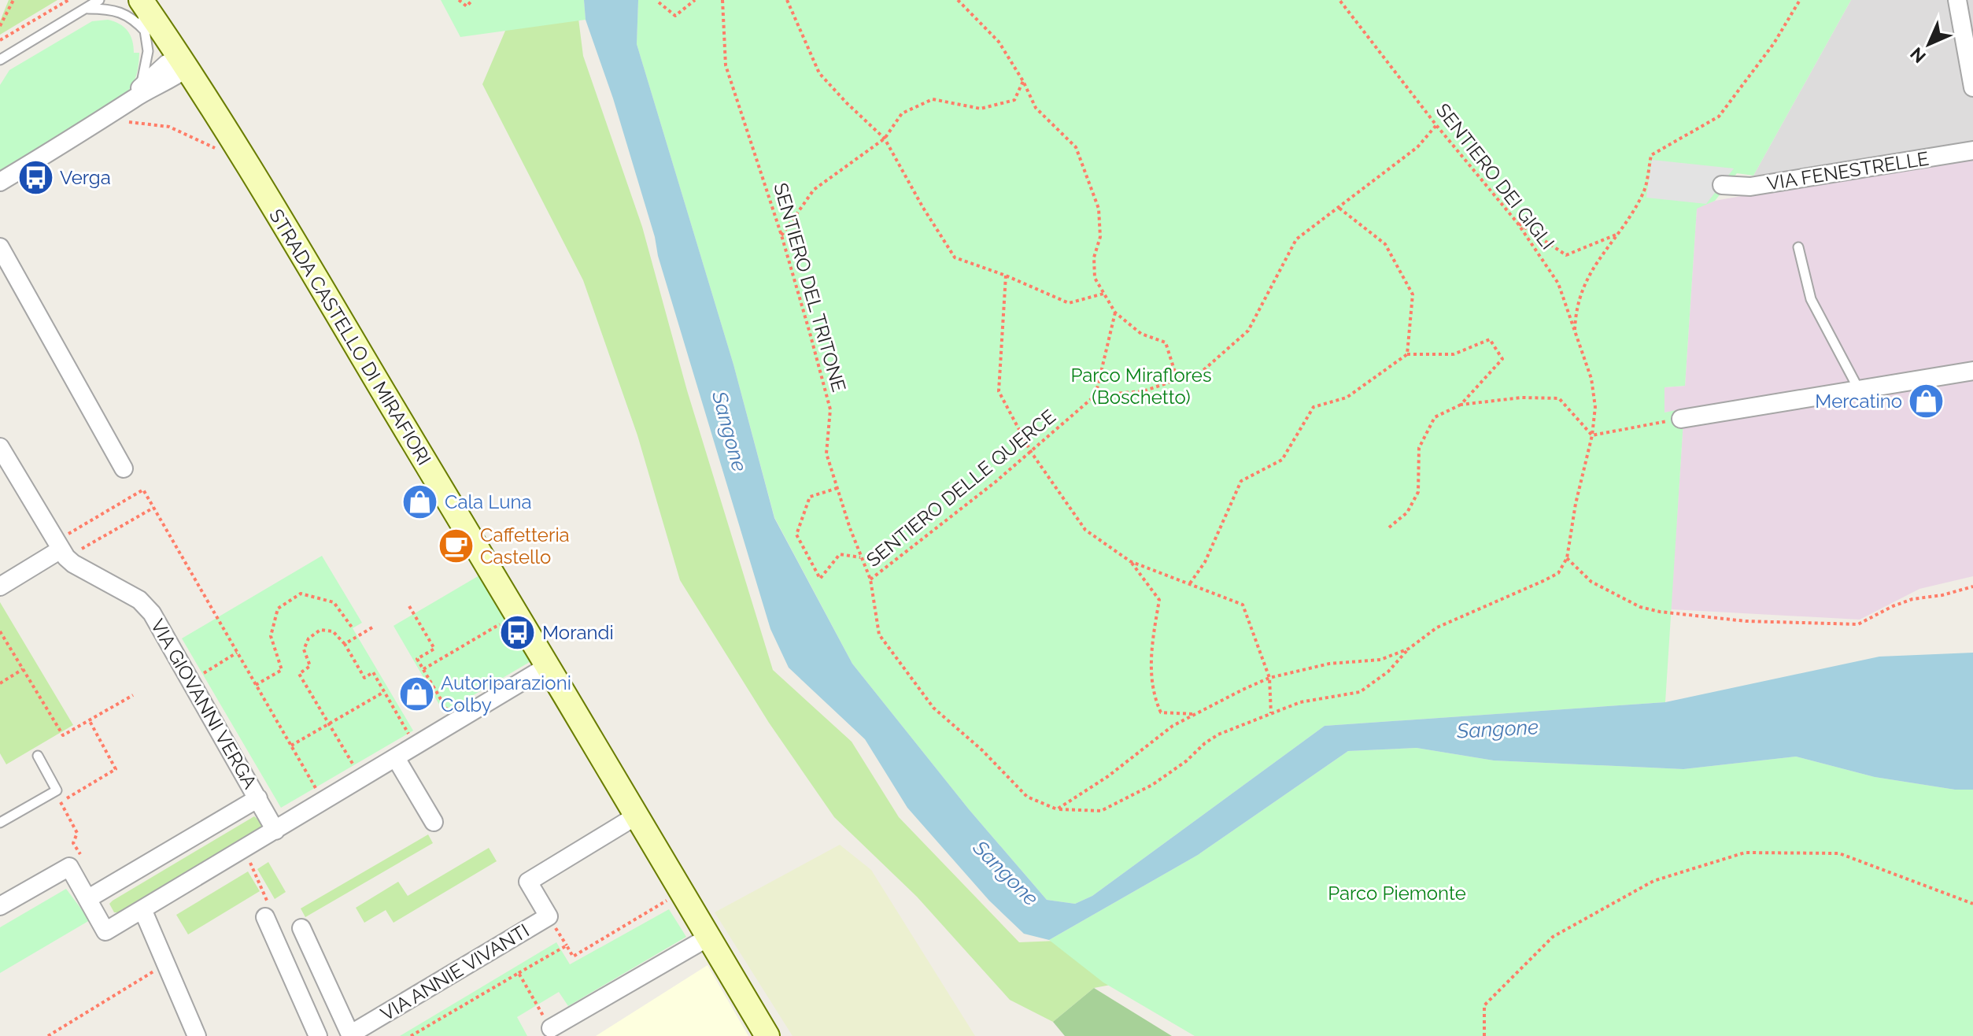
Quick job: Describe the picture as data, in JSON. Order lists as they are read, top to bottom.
{
  "streets": {
    "street": [
      "VIA FENESTRELLE",
      "STRADA CASTELLO DI MIRAFIORI",
      "VIA GIOVANNI VERGA",
      "VIA ANNIE VIVANTI"
    ],
    "path": ["SENTIERO DEI GIGLI", "SENTIERO DEL TRITONE", "SENTIERO DELLE QUERCE"]
  },
  "crossings": [
    ["SENTIERO DEL TRITONE", "SENTIERO DELLE QUERCE"],
    ["STRADA CASTELLO DI MIRAFIORI", "VIA ANNIE VIVANTI"]
  ],
  "water": ["Sangone"],
  "parks": ["Parco Miraflores (Boschetto)", "Parco Piemonte"],
  "places": {
    "bus stop": ["Verga", "Morandi"],
    "shop": ["Mercatino", "Cala Luna", "Autoriparazioni Colby"],
    "cafe": ["Caffetteria Castello"]
  },
  "north": "bottom left"
}
